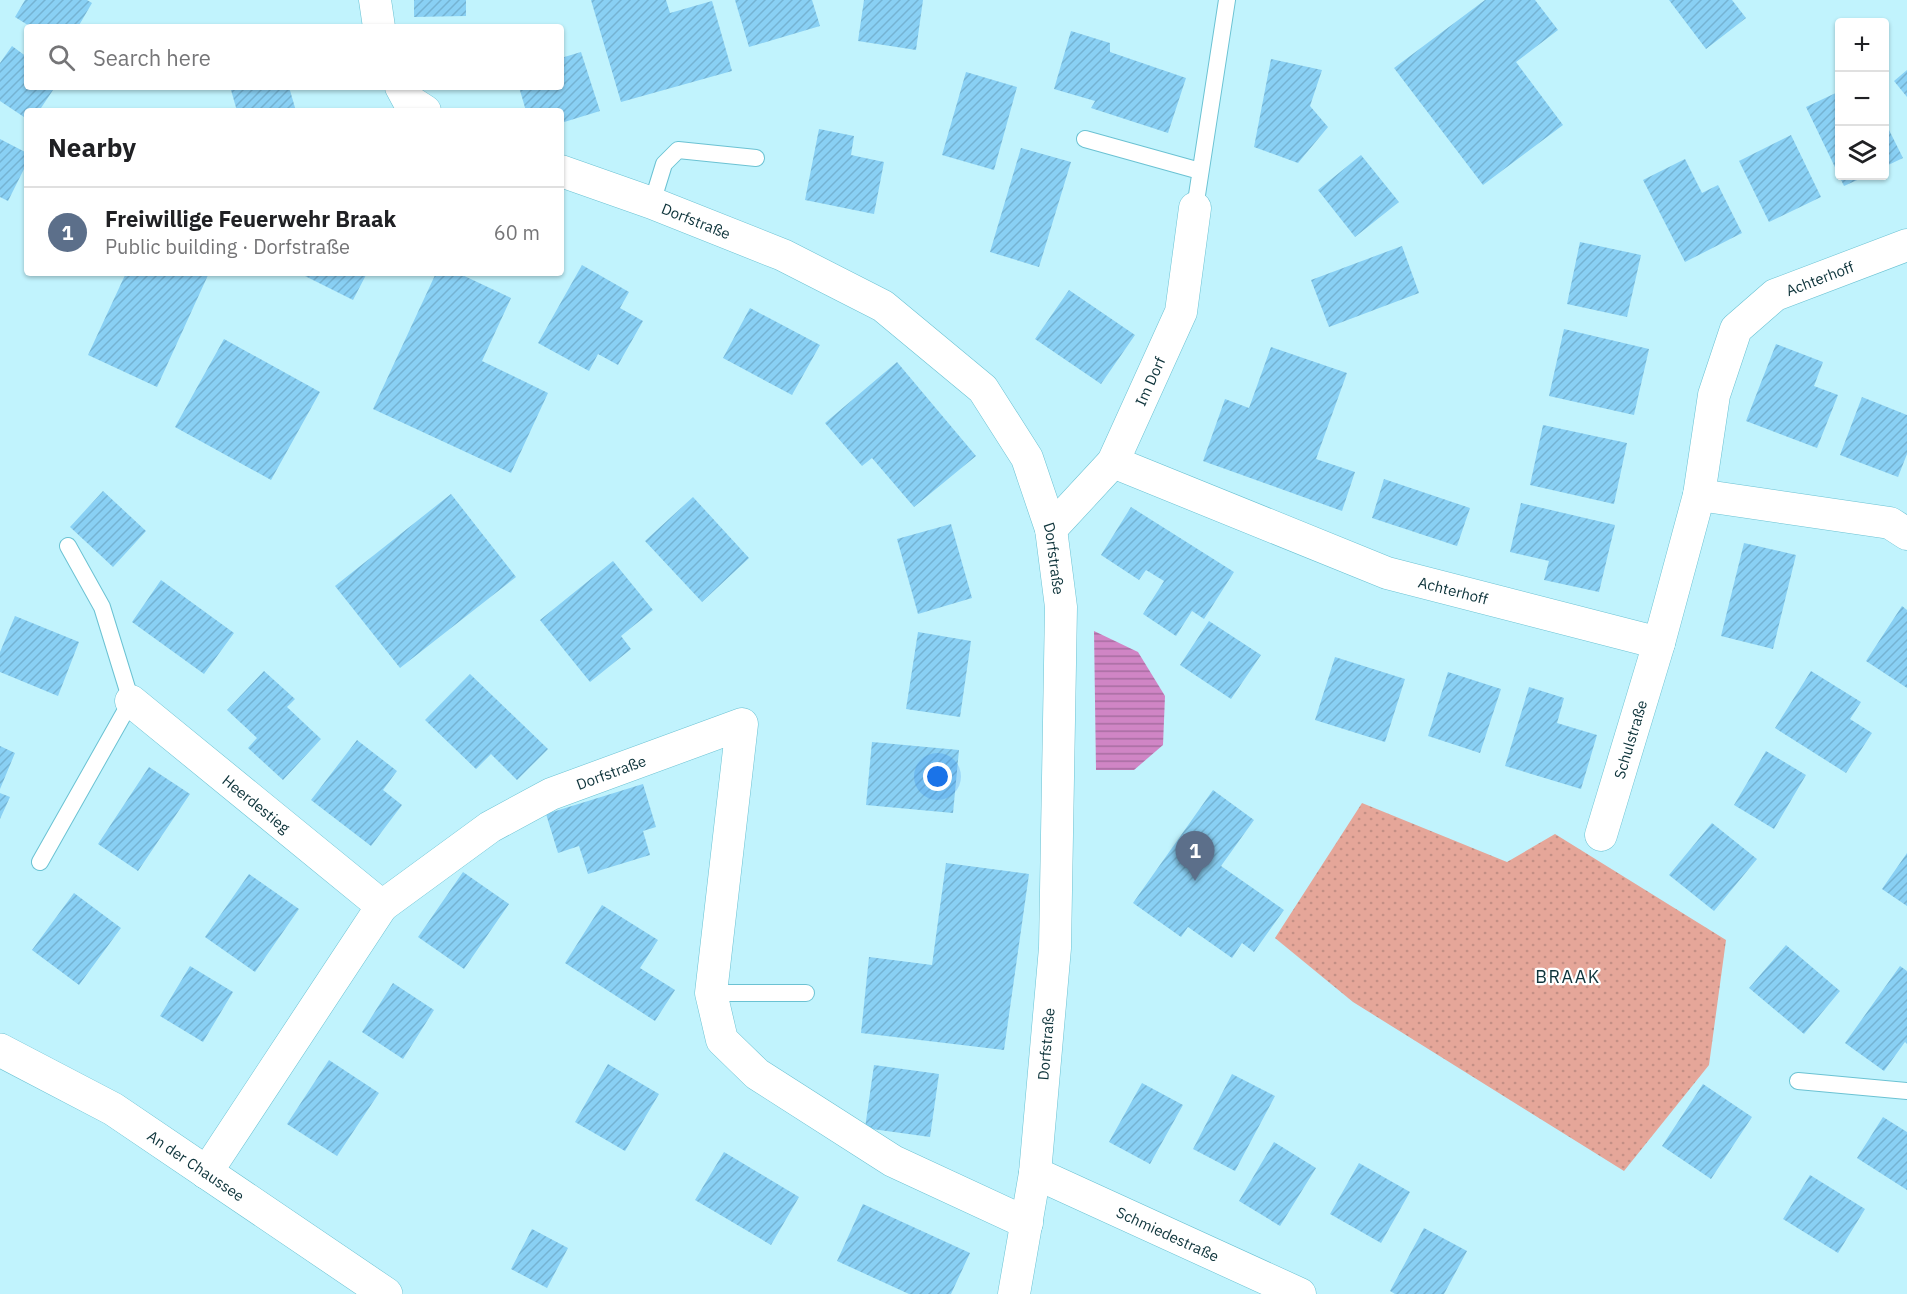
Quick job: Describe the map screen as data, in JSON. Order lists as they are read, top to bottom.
{
  "streets": {
    "main road": ["An der Chaussee"],
    "street": [
      "Dorfstraße",
      "Achterhoff",
      "Im Dorf",
      "Schulstraße",
      "Heerdestieg",
      "Schmiedestraße"
    ]
  },
  "crossings": [
    ["Dorfstraße", "Im Dorf"],
    ["Dorfstraße", "Heerdestieg"],
    ["Dorfstraße", "Schmiedestraße"],
    ["Achterhoff", "Im Dorf"],
    ["Achterhoff", "Schulstraße"]
  ],
  "districts": ["BRAAK"],
  "page": {
    "map_buttons": ["+", "−"],
    "search": "Search here",
    "heading": "Nearby",
    "list": [
      {
        "mark": "1",
        "name": "Freiwillige Feuerwehr Braak",
        "note": "Public building · Dorfstraße",
        "value": "60 m"
      }
    ],
    "pins": "1"
  }
}
